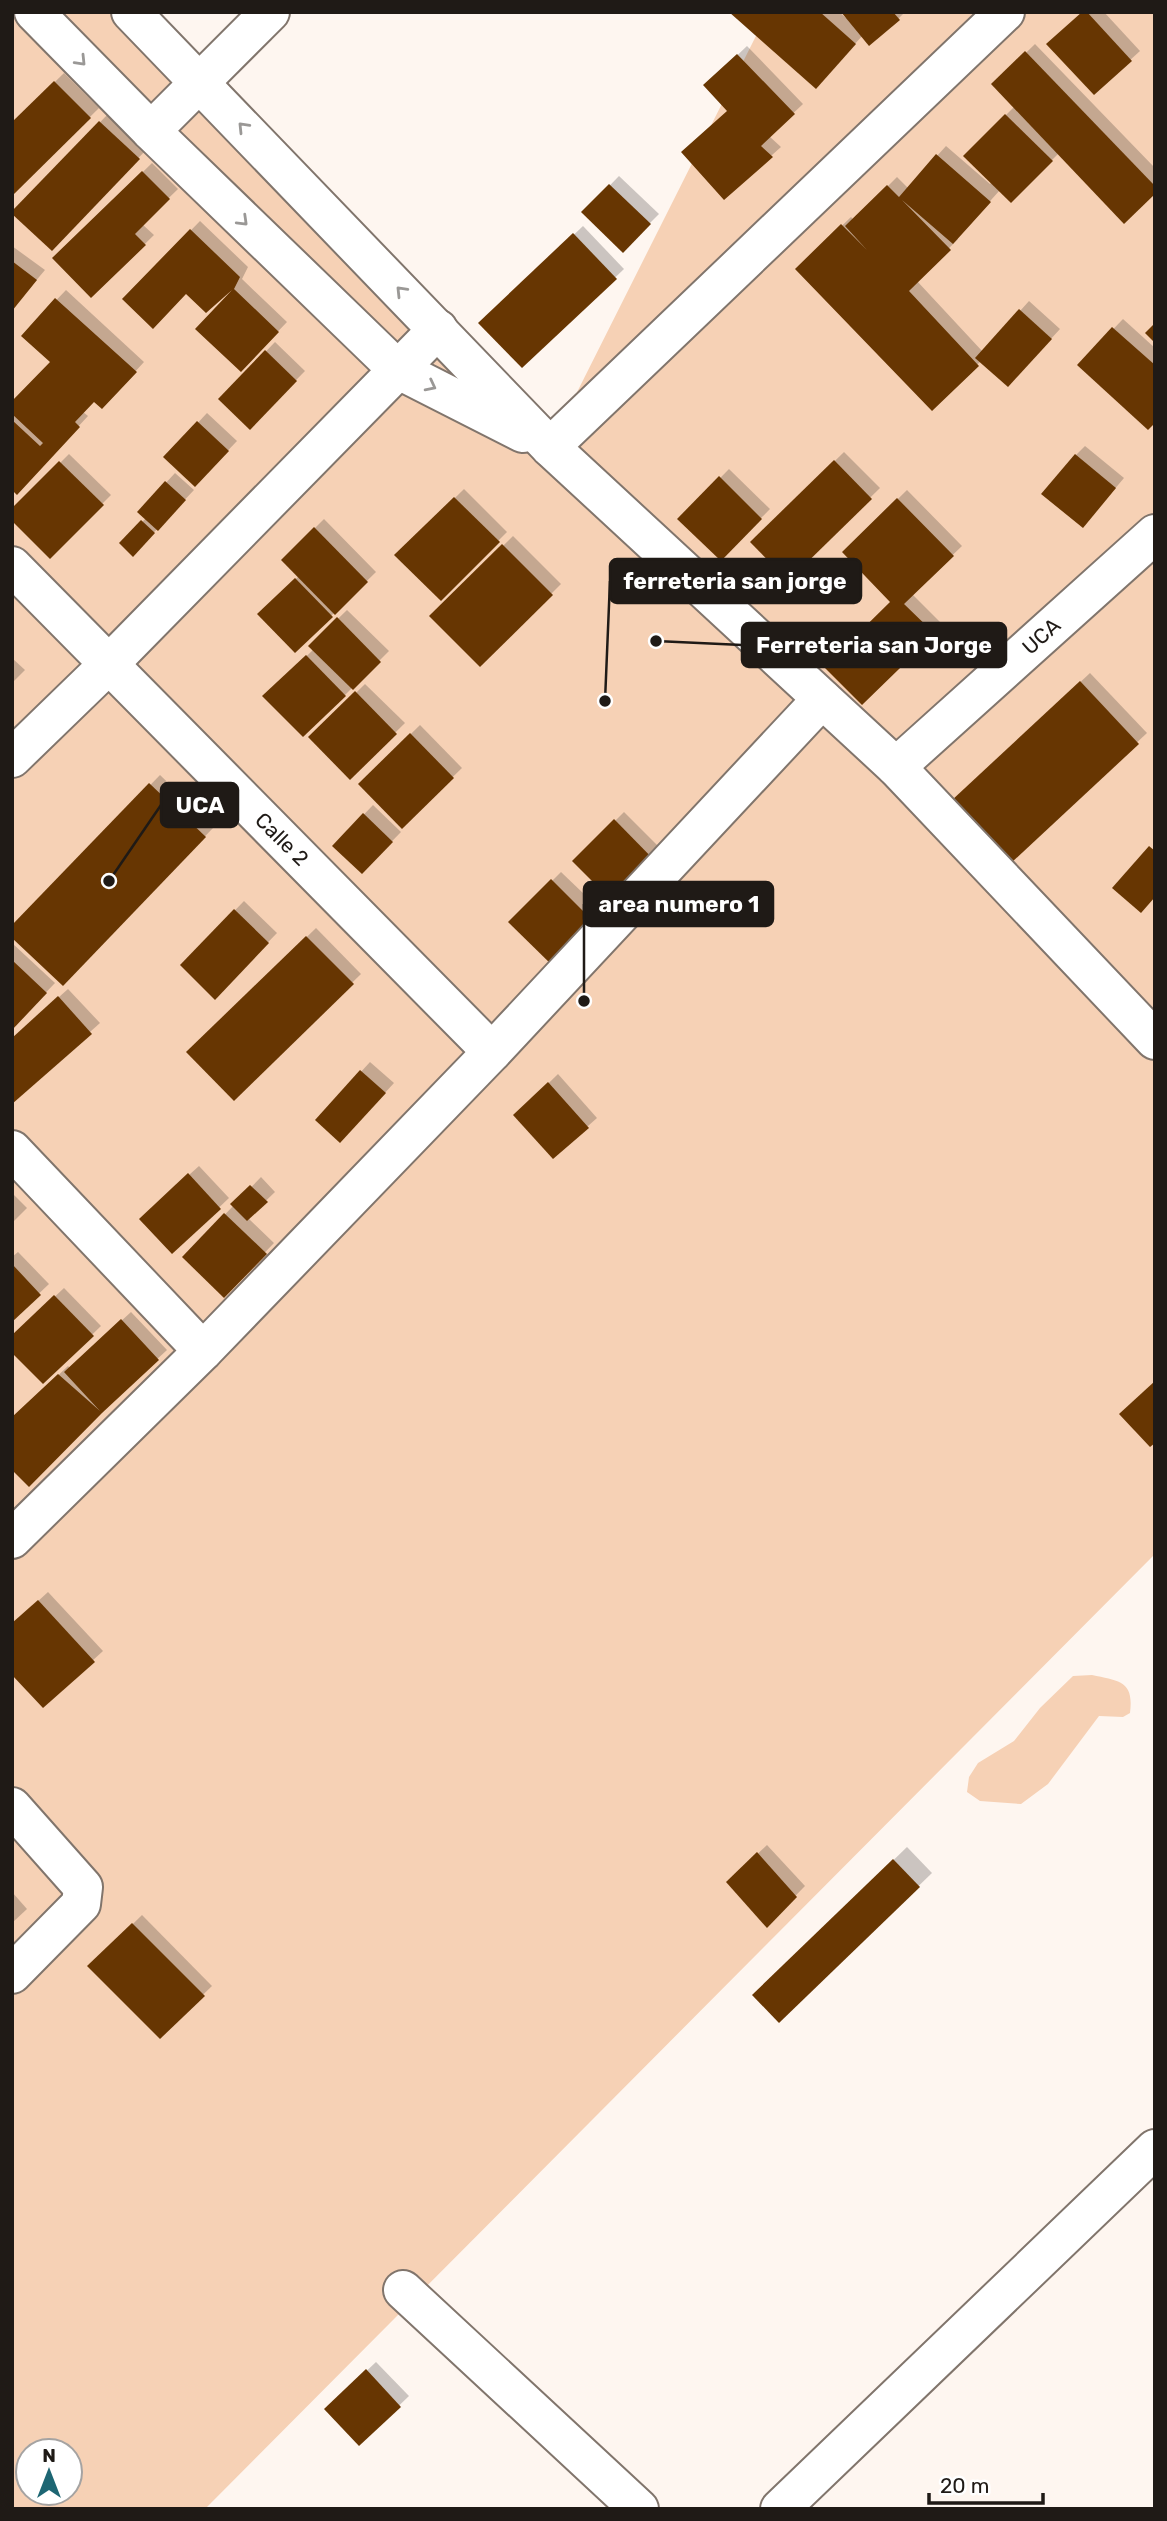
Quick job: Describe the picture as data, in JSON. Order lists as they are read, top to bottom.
{
  "streets": {
    "street": ["UCA", "Calle 2"]
  },
  "places": [
    "Ferreteria san Jorge",
    "ferreteria san jorge",
    "UCA",
    "area numero 1"
  ],
  "scale_bar": "20 m",
  "north": "top"
}
